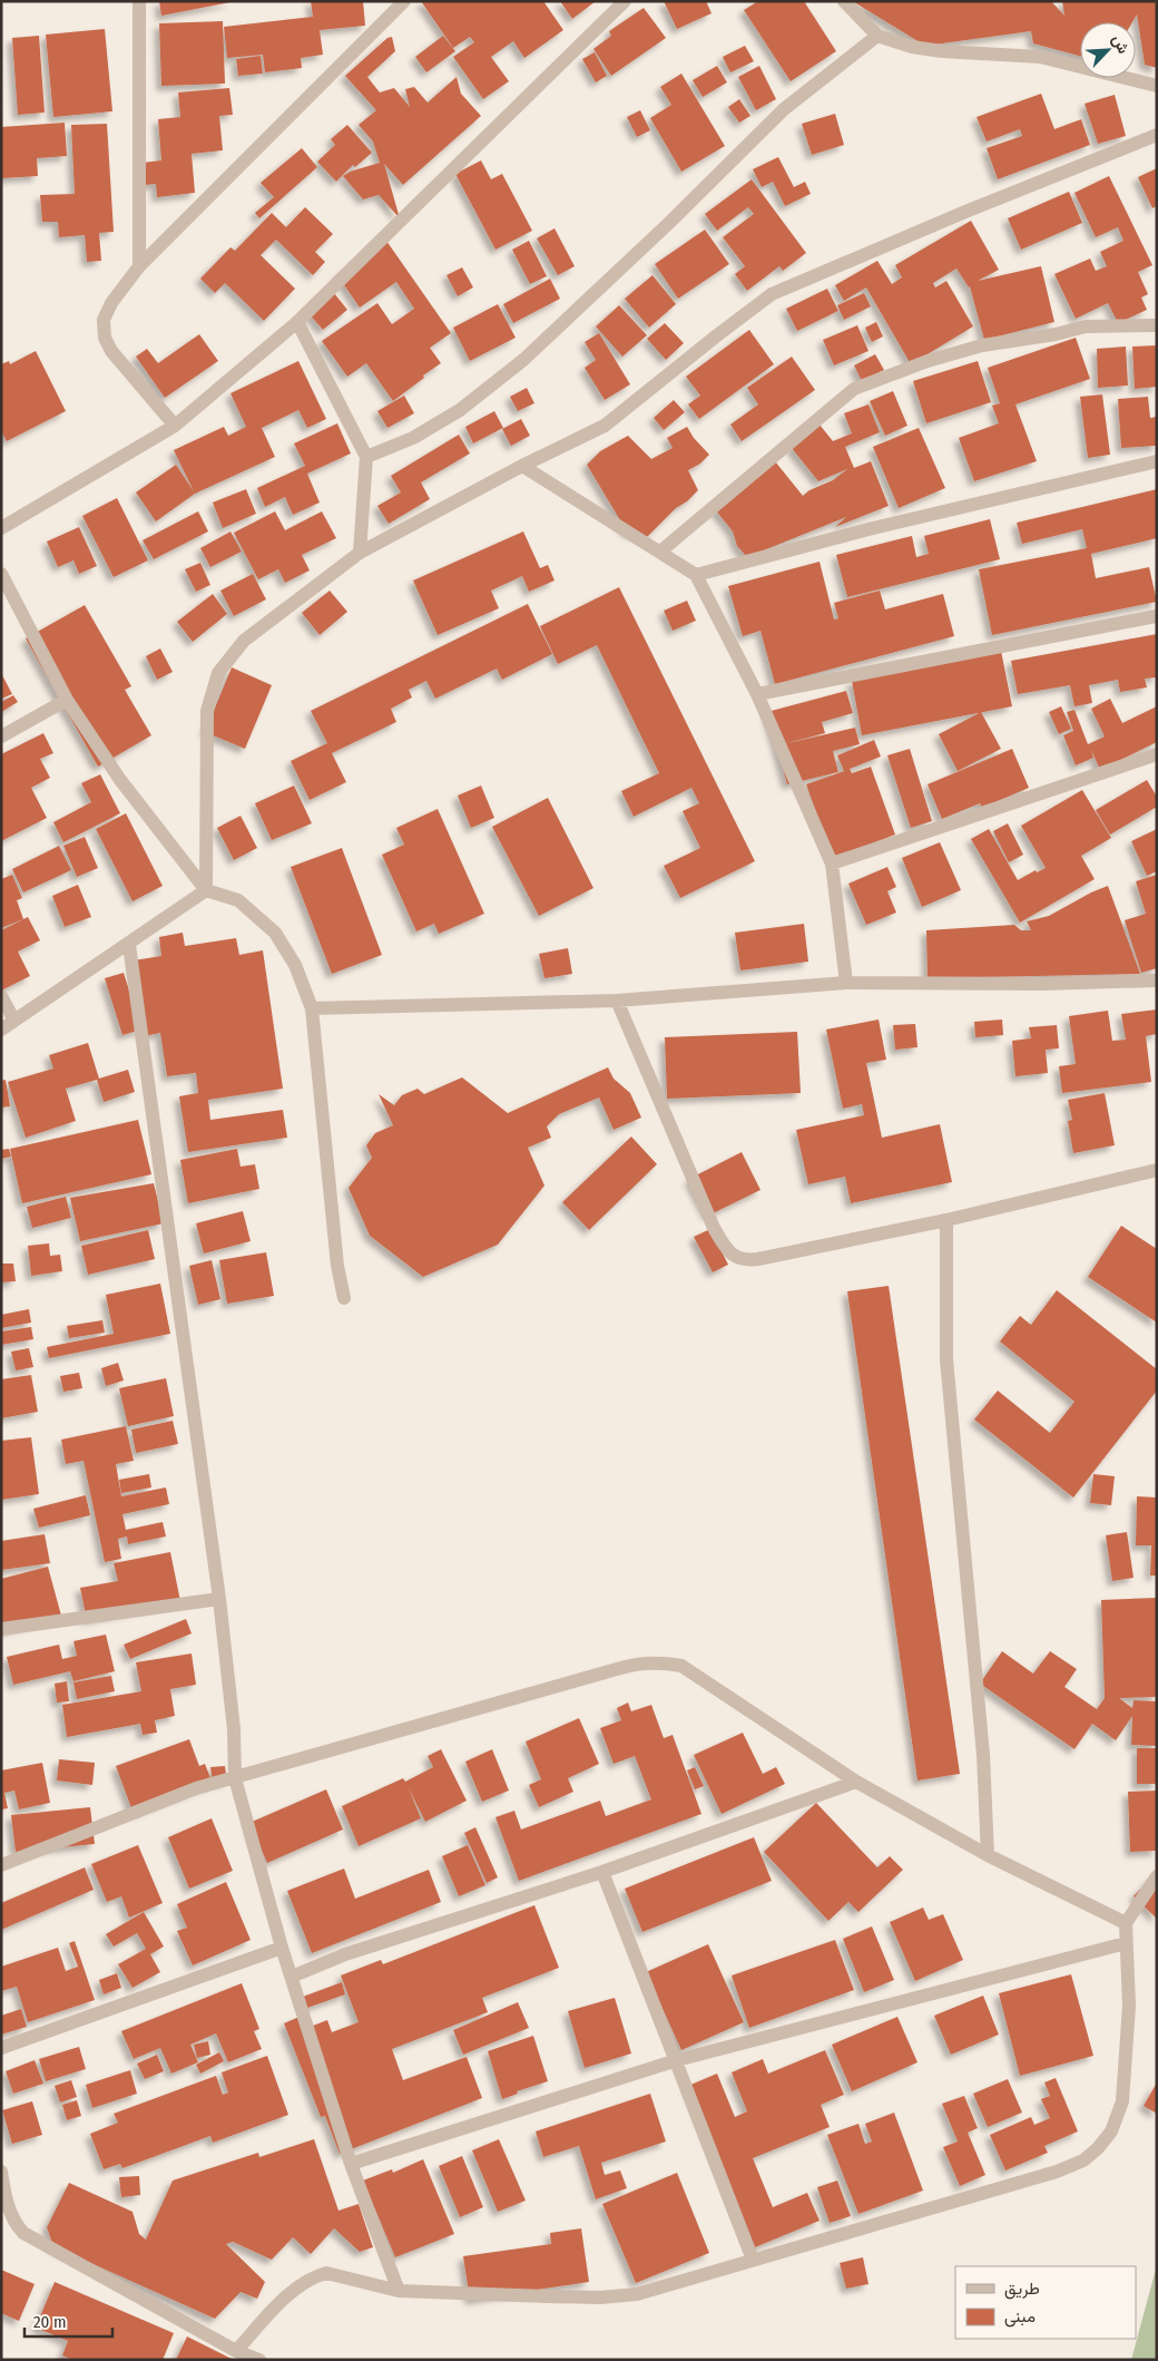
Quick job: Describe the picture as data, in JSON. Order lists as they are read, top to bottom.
{
  "legend": ["طريق", "مبنى"],
  "scale_bar": "20 m",
  "north": "top right"
}
